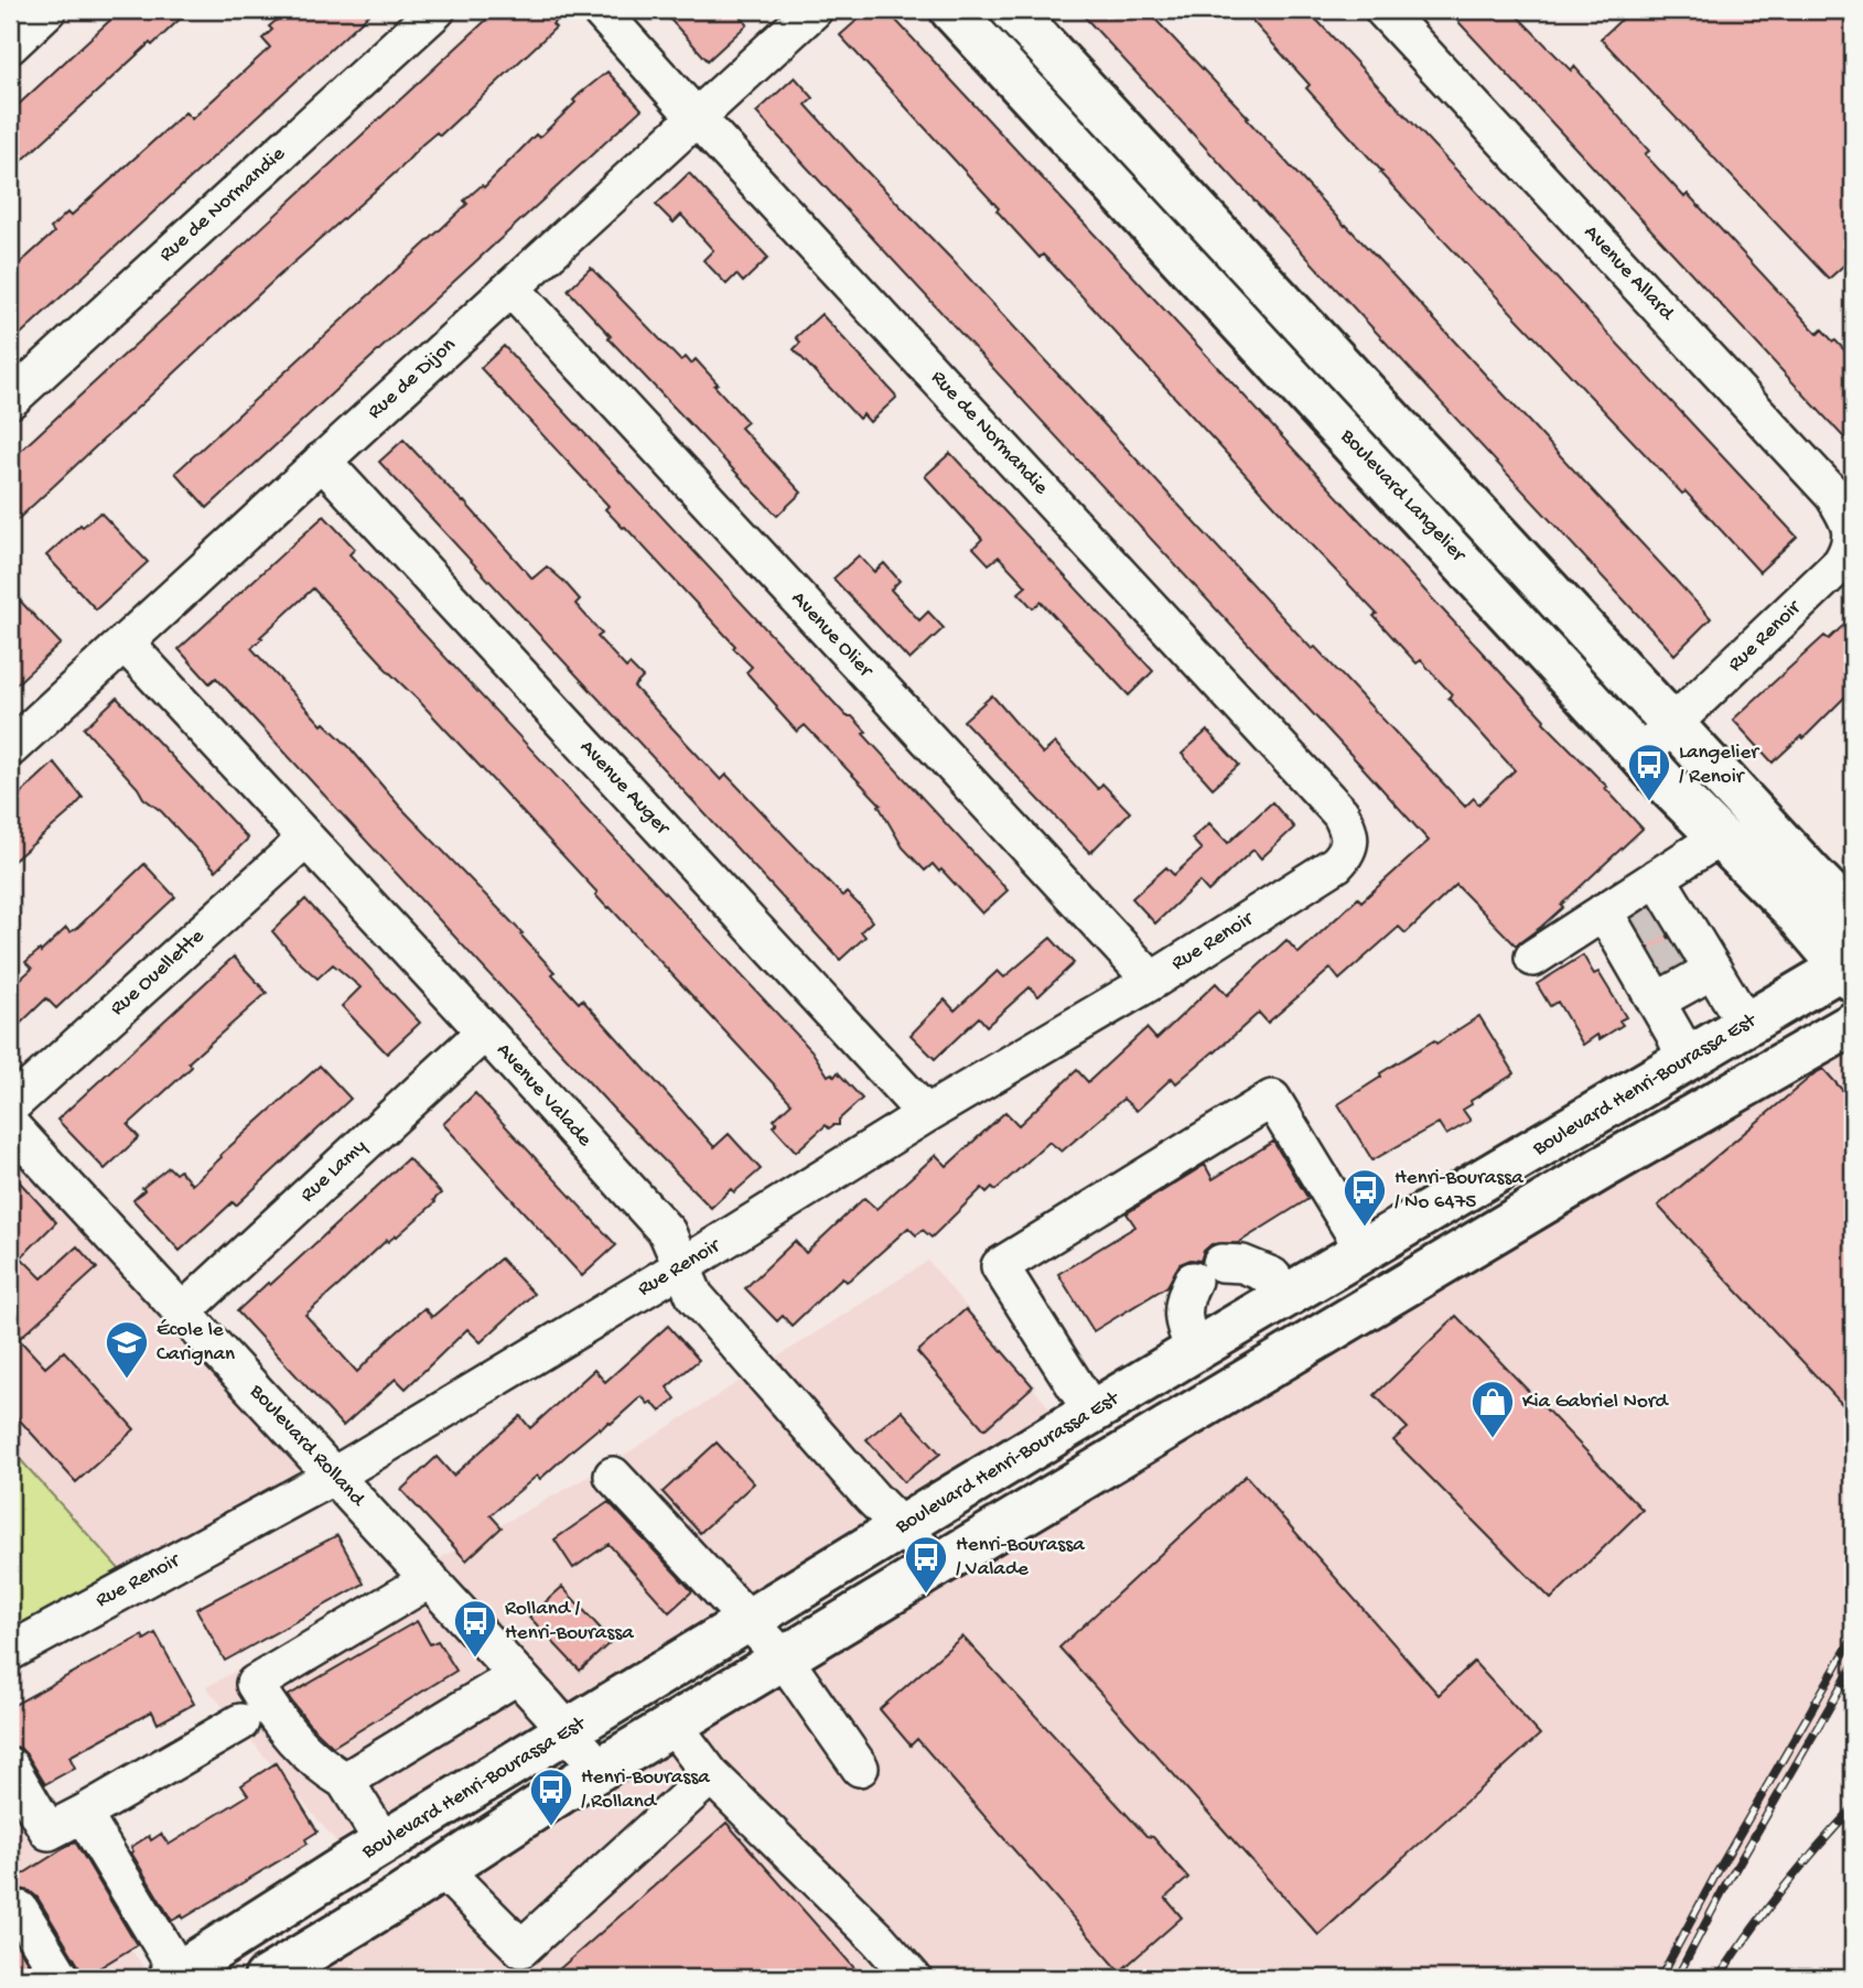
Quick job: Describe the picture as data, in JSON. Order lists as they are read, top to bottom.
{
  "streets": {
    "main road": ["Boulevard Langelier", "Boulevard Henri-Bourassa Est"],
    "street": [
      "Rue de Normandie",
      "Avenue Allard",
      "Rue de Dijon",
      "Avenue Olier",
      "Rue Renoir",
      "Avenue Auger",
      "Rue Ouellette",
      "Avenue Valade",
      "Rue Lamy",
      "Boulevard Rolland"
    ]
  },
  "crossings": [
    ["Rue de Normandie", "Rue de Dijon"],
    ["Rue de Normandie", "Rue Renoir"],
    ["Avenue Allard", "Rue Renoir"],
    ["Rue de Dijon", "Avenue Olier"],
    ["Rue de Dijon", "Avenue Auger"],
    ["Rue de Dijon", "Avenue Valade"],
    ["Boulevard Langelier", "Rue Renoir"],
    ["Boulevard Langelier", "Boulevard Henri-Bourassa Est"],
    ["Avenue Olier", "Rue Renoir"],
    ["Rue Renoir", "Avenue Auger"],
    ["Rue Renoir", "Avenue Valade"],
    ["Rue Renoir", "Boulevard Rolland"],
    ["Rue Ouellette", "Avenue Valade"],
    ["Boulevard Henri-Bourassa Est", "Avenue Valade"],
    ["Boulevard Henri-Bourassa Est", "Boulevard Rolland"],
    ["Avenue Valade", "Rue Lamy"],
    ["Rue Lamy", "Boulevard Rolland"]
  ],
  "places": {
    "bus stop": [
      "Langelier / Renoir",
      "Henri-Bourassa / No 6475",
      "Henri-Bourassa / Valade",
      "Rolland / Henri-Bourassa",
      "Henri-Bourassa / Rolland"
    ],
    "school or university": ["École le Carignan"],
    "shop": ["Kia Gabriel Nord"]
  }
}
